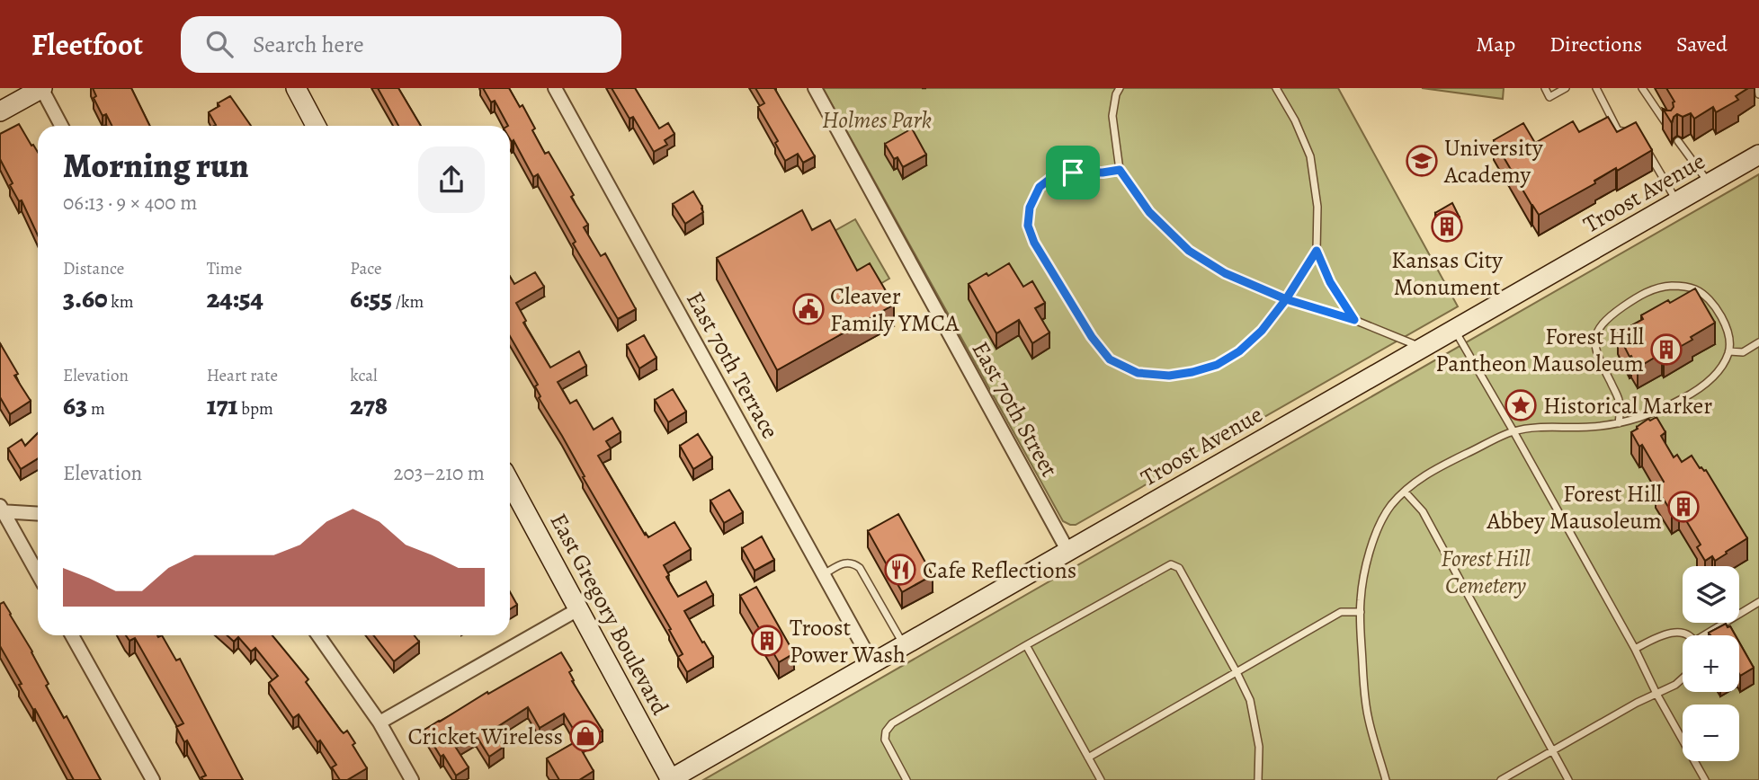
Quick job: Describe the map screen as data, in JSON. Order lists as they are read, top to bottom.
{
  "streets": {
    "main road": ["Troost Avenue", "East Gregory Boulevard"],
    "street": ["East 70th Terrace", "East 70th Street"]
  },
  "crossings": [
    ["Troost Avenue", "East 70th Terrace"],
    ["Troost Avenue", "East 70th Street"],
    ["Troost Avenue", "East Gregory Boulevard"]
  ],
  "parks": ["Holmes Park", "Forest Hill Cemetery"],
  "places": {
    "school or university": ["University Academy"],
    "building": [
      "Kansas City Monument",
      "Forest Hill Pantheon Mausoleum",
      "Forest Hill Abbey Mausoleum",
      "Troost Power Wash"
    ],
    "public building": ["Cleaver Family YMCA"],
    "place": ["Historical Marker"],
    "restaurant": ["Cafe Reflections"],
    "shop": ["Cricket Wireless"]
  },
  "page": {
    "header": "Fleetfoot",
    "search": "Search here",
    "nav": ["Map", "Directions", "Saved"],
    "heading": ["Morning run", "06:13 · 9 × 400 m"],
    "stats": [
      ["Distance", "3.60 km"],
      ["Time", "24:54"],
      ["Pace", "6:55 /km"],
      ["Elevation", "63 m"],
      ["Heart rate", "171 bpm"],
      ["kcal", "278"]
    ],
    "chart": ["Elevation", "203–210 m"],
    "map_buttons": ["+", "−"]
  }
}
